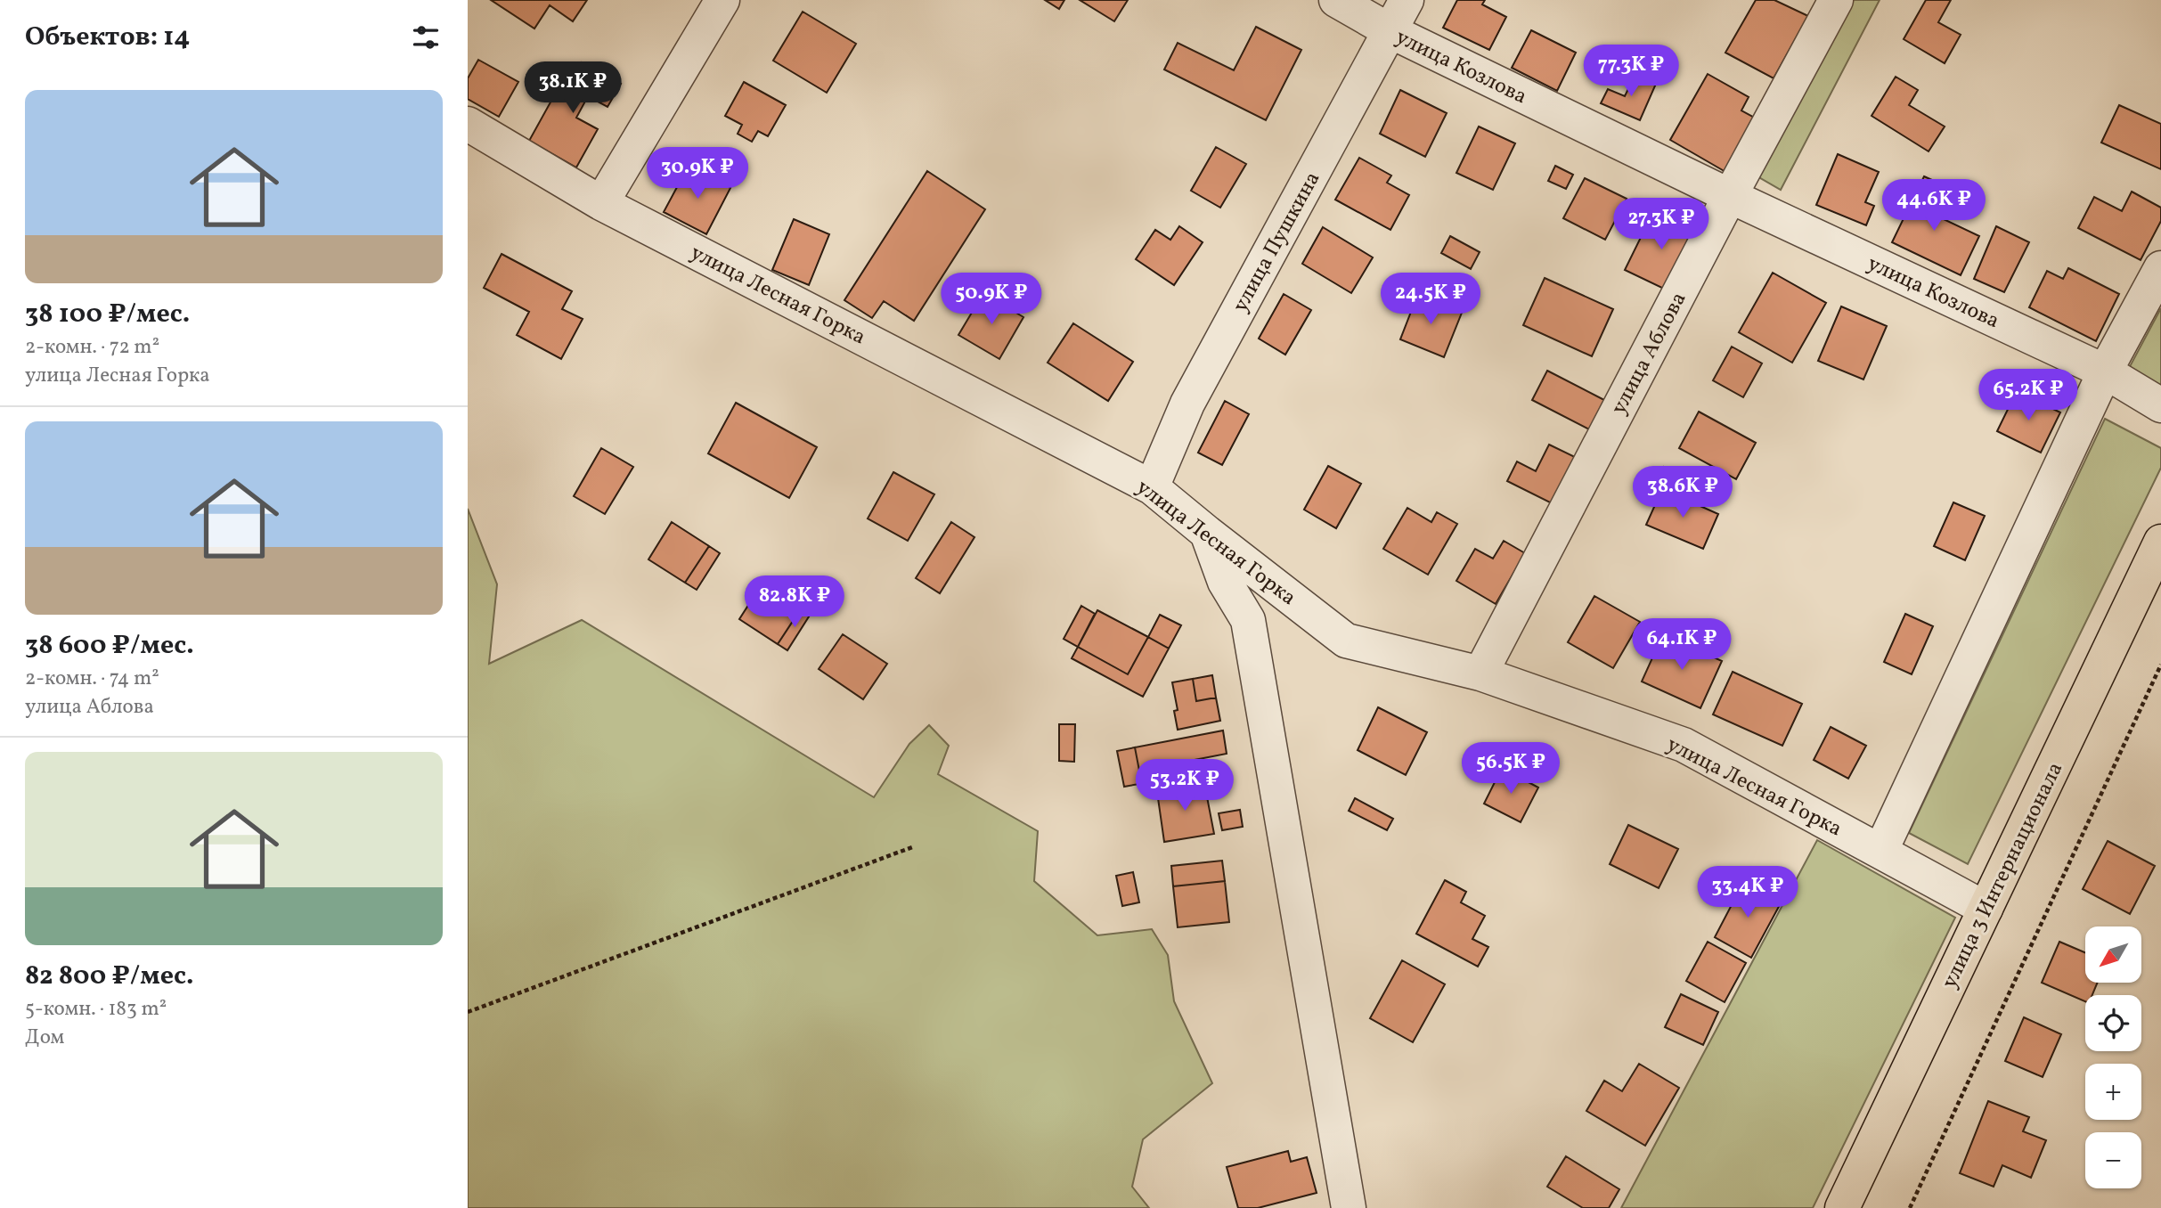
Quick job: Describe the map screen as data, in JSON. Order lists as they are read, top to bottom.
{
  "streets": {
    "main road": ["улица 3 Интернационала"],
    "street": [
      "улица Козлова",
      "улица Пушкина",
      "улица Лесная Горка",
      "улица Аблова"
    ]
  },
  "crossings": [
    ["улица Козлова", "улица Пушкина"],
    ["улица Козлова", "улица Аблова"],
    ["улица Пушкина", "улица Лесная Горка"],
    ["улица Лесная Горка", "улица Аблова"],
    ["улица Лесная Горка", "улица 3 Интернационала"]
  ],
  "north": "bottom left",
  "page": {
    "heading": "Объектов: 14",
    "price": [
      "77.3K ₽",
      "38.1K ₽",
      "30.9K ₽",
      "44.6K ₽",
      "27.3K ₽",
      "50.9K ₽",
      "24.5K ₽",
      "65.2K ₽",
      "38.6K ₽",
      "82.8K ₽",
      "64.1K ₽",
      "56.5K ₽",
      "53.2K ₽",
      "33.4K ₽"
    ],
    "list": [
      {
        "name": "38 100 ₽/мес.",
        "note": "2-комн. · 72 m² · улица Лесная Горка"
      },
      {
        "name": "38 600 ₽/мес.",
        "note": "2-комн. · 74 m² · улица Аблова"
      },
      {
        "name": "82 800 ₽/мес.",
        "note": "5-комн. · 183 m² · Дом"
      }
    ],
    "map_buttons": ["+", "−"]
  }
}
